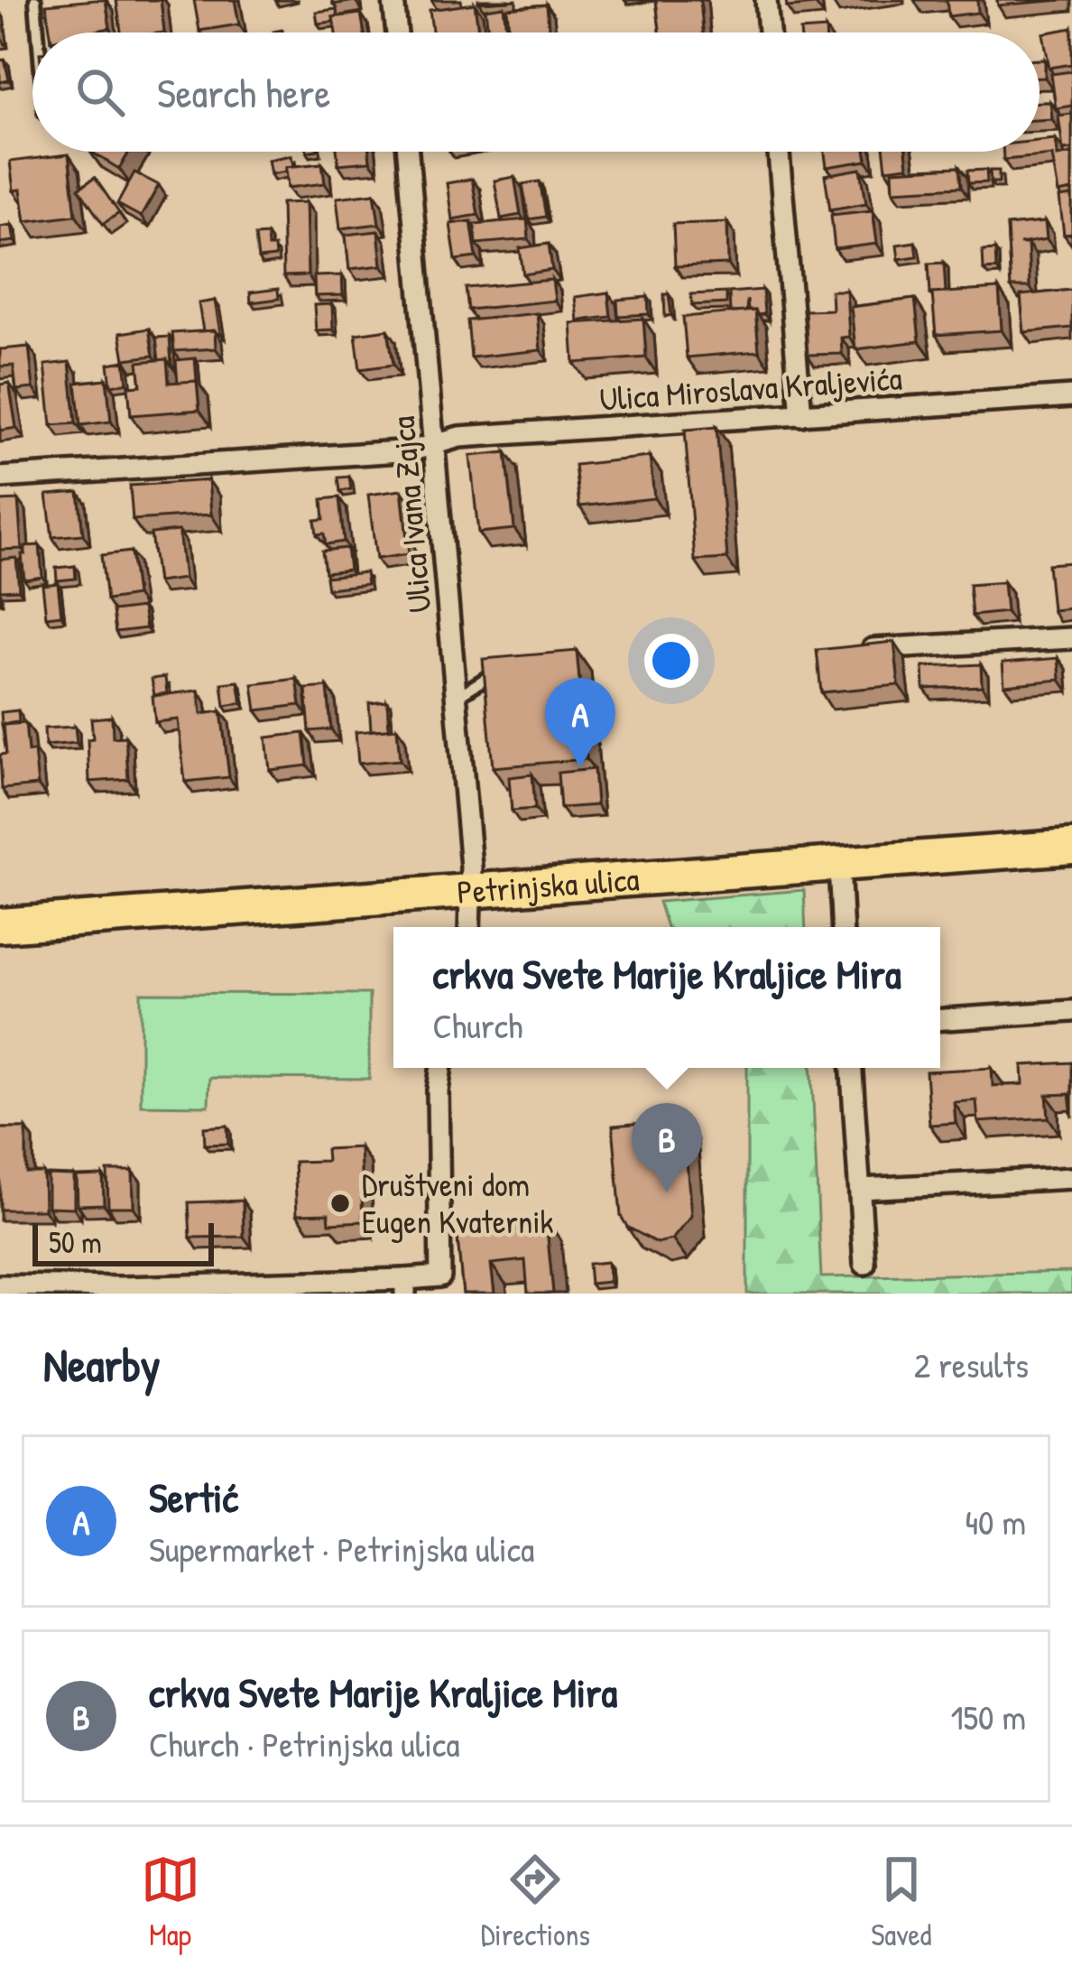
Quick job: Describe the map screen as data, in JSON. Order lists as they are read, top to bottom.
{
  "streets": {
    "main road": ["Petrinjska ulica"],
    "street": ["Ulica Miroslava Kraljevića", "Ulica Ivana Zajca"]
  },
  "crossings": [
    ["Ulica Miroslava Kraljevića", "Ulica Ivana Zajca"],
    ["Ulica Ivana Zajca", "Petrinjska ulica"]
  ],
  "places": ["Društveni dom Eugen Kvaternik"],
  "scale_bar": "50 m",
  "page": {
    "search": "Search here",
    "pins": ["A", "B"],
    "popup": ["crkva Svete Marije Kraljice Mira", "Church"],
    "scale": "50 m",
    "heading": ["Nearby", "2 results"],
    "list": [
      {
        "mark": "A",
        "name": "Sertić",
        "note": "Supermarket · Petrinjska ulica",
        "value": "40 m"
      },
      {
        "mark": "B",
        "name": "crkva Svete Marije Kraljice Mira",
        "note": "Church · Petrinjska ulica",
        "value": "150 m"
      }
    ],
    "nav": ["Map", "Directions", "Saved"]
  }
}
